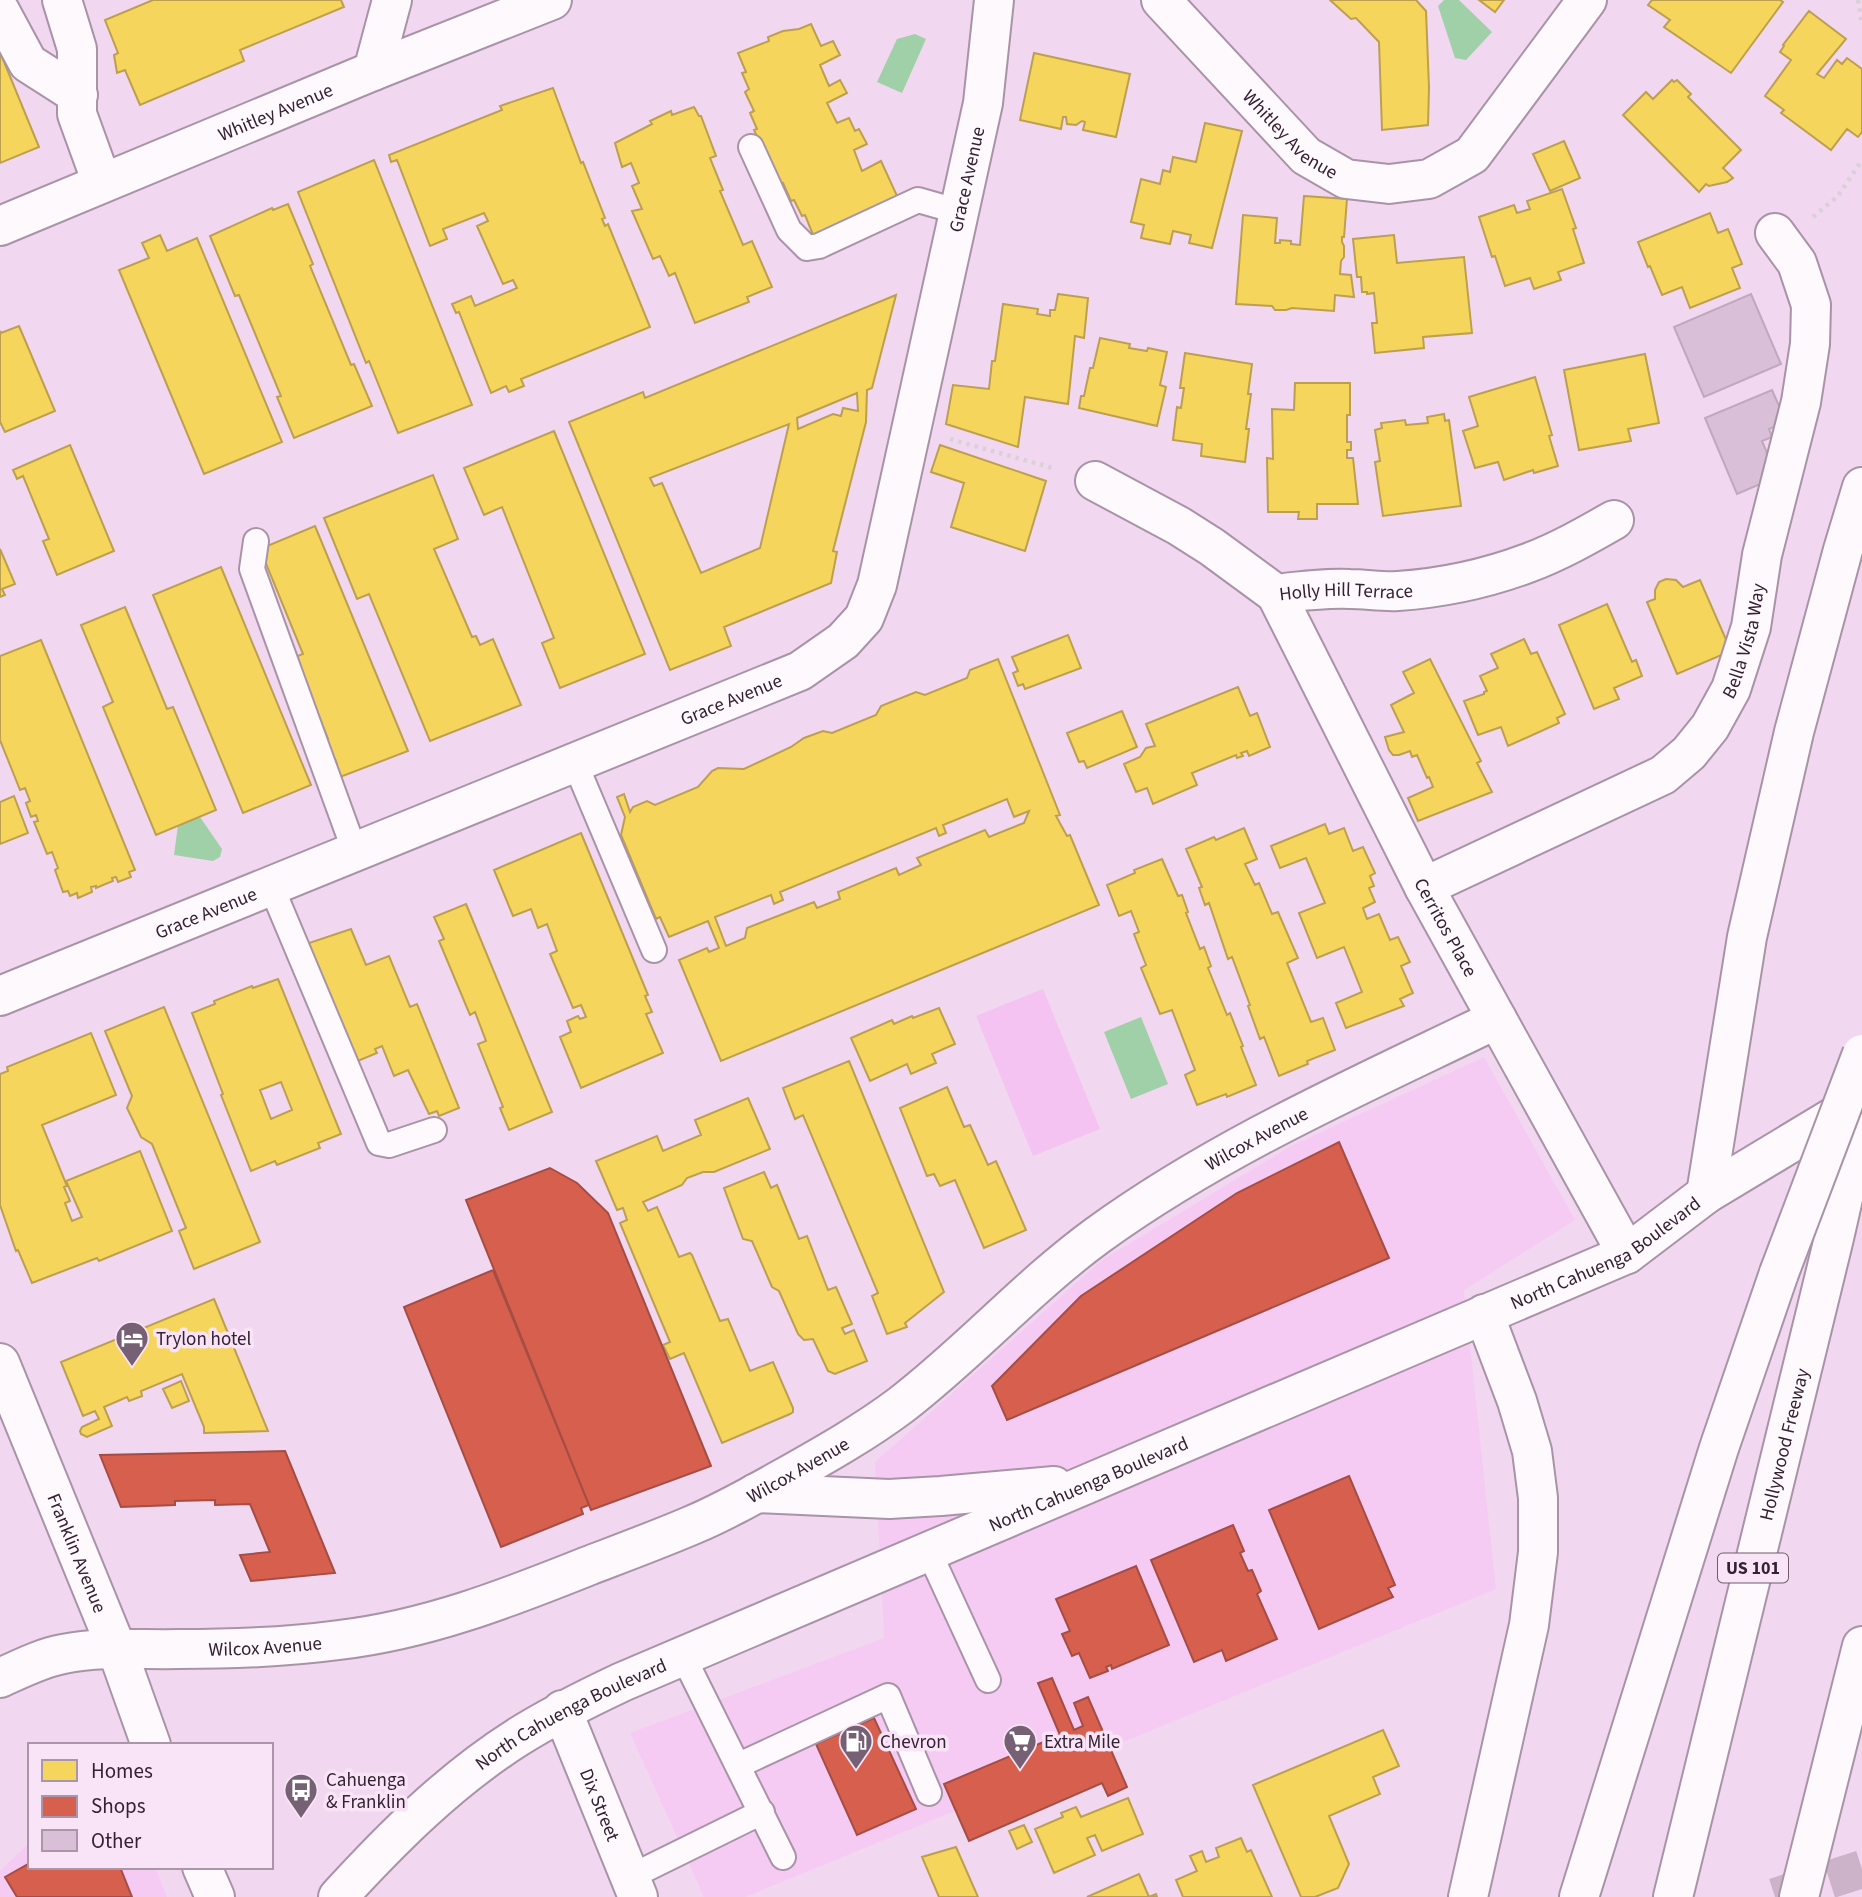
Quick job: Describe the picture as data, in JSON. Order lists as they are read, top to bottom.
{
  "streets": {
    "main road": [
      "Whitley Avenue",
      "Grace Avenue",
      "Holly Hill Terrace",
      "Bella Vista Way",
      "Cerritos Place",
      "Wilcox Avenue",
      "North Cahuenga Boulevard",
      "Hollywood Freeway",
      "Franklin Avenue",
      "US 101",
      "Dix Street"
    ]
  },
  "crossings": [
    ["Holly Hill Terrace", "Cerritos Place"],
    ["Bella Vista Way", "Cerritos Place"],
    ["Cerritos Place", "Wilcox Avenue"],
    ["Cerritos Place", "North Cahuenga Boulevard"],
    ["Wilcox Avenue", "Franklin Avenue"],
    ["North Cahuenga Boulevard", "Dix Street"]
  ],
  "places": {
    "hotel": ["Trylon hotel"],
    "fuel station": ["Chevron"],
    "supermarket": ["Extra Mile"],
    "bus stop": ["Cahuenga & Franklin"]
  },
  "legend": ["Homes", "Shops", "Other"]
}
